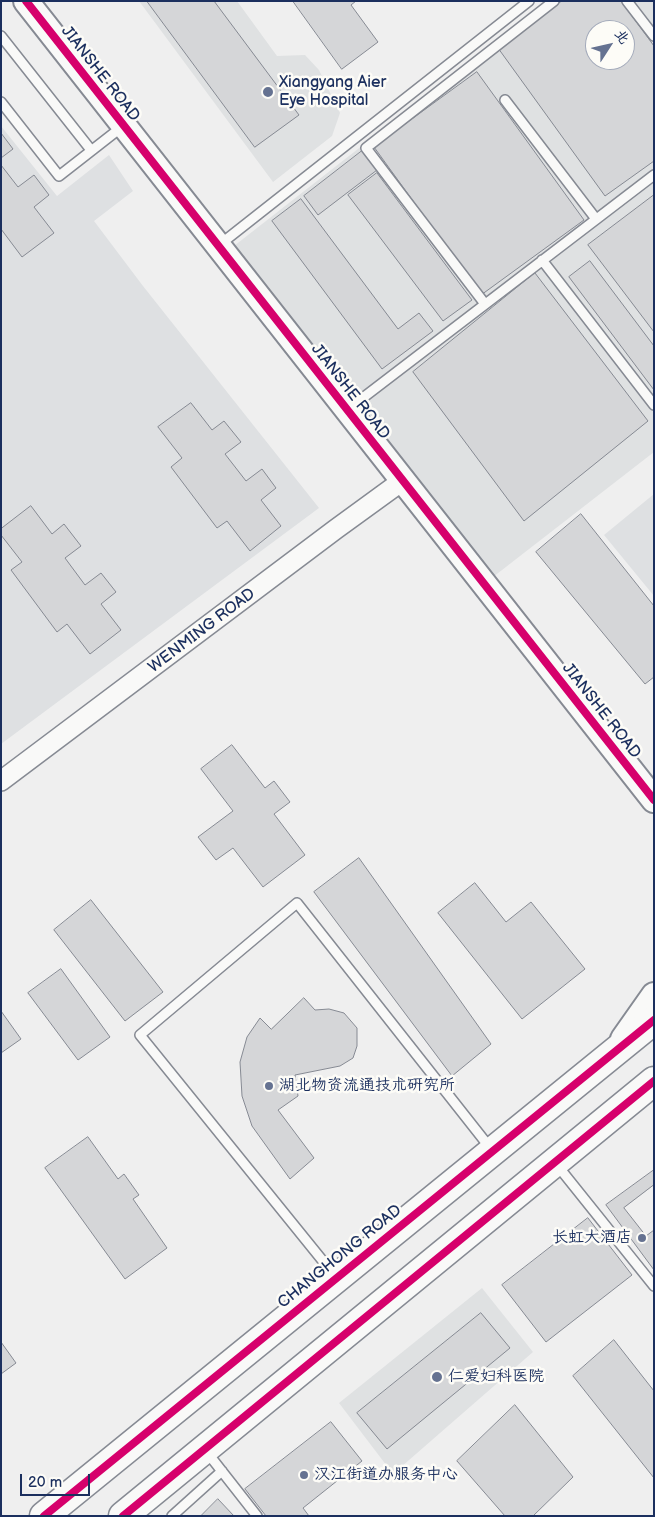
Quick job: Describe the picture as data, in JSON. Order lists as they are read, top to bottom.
{
  "streets": {
    "highway": ["CHANGHONG ROAD"],
    "street": ["JIANSHE ROAD", "WENMING ROAD"]
  },
  "crossings": [
    ["JIANSHE ROAD", "WENMING ROAD"]
  ],
  "places": [
    "Xiangyang Aier Eye Hospital",
    "湖北物资流通技术研究所",
    "长虹大酒店",
    "仁爱妇科医院",
    "汉江街道办服务中心"
  ],
  "scale_bar": "20 m",
  "north": "top right"
}
